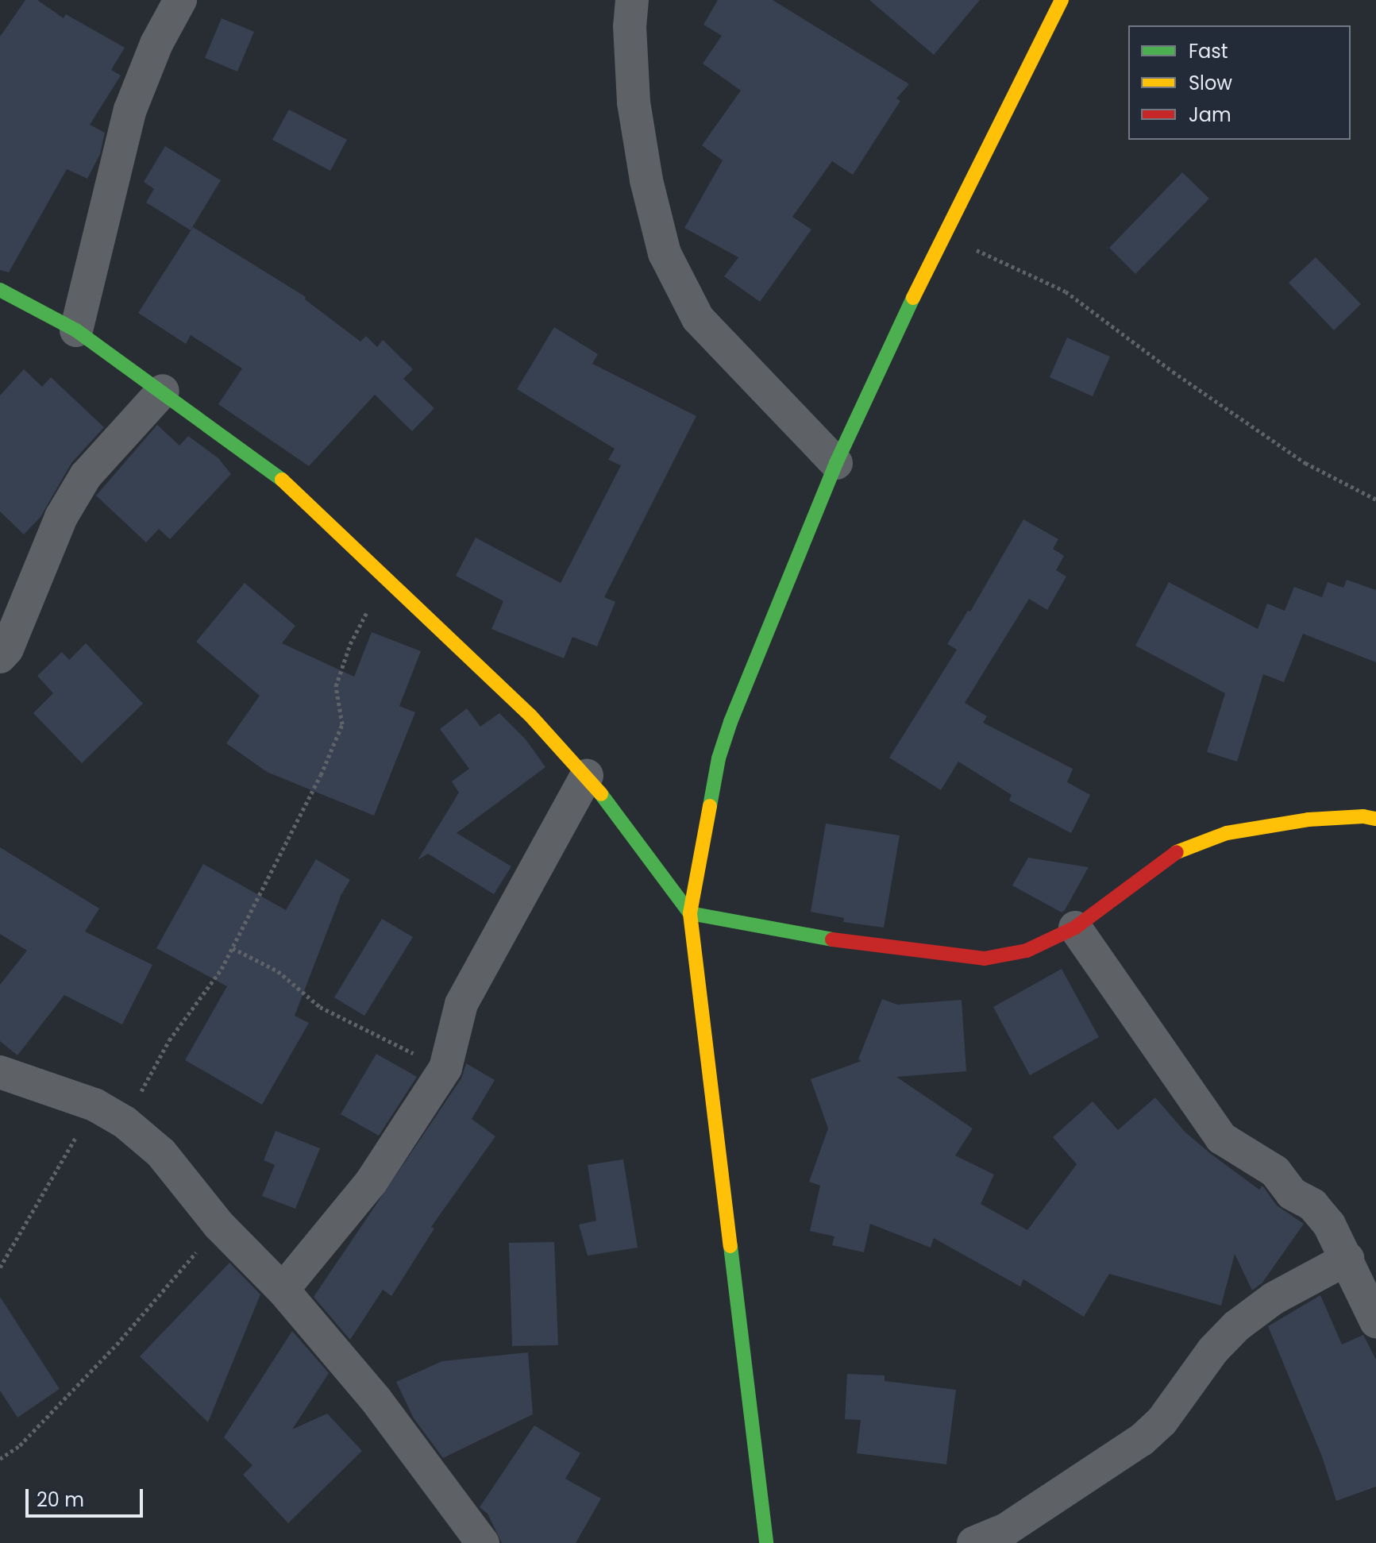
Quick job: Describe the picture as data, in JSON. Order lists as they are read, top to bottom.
{
  "legend": ["Fast", "Slow", "Jam"],
  "scale_bar": "20 m"
}
